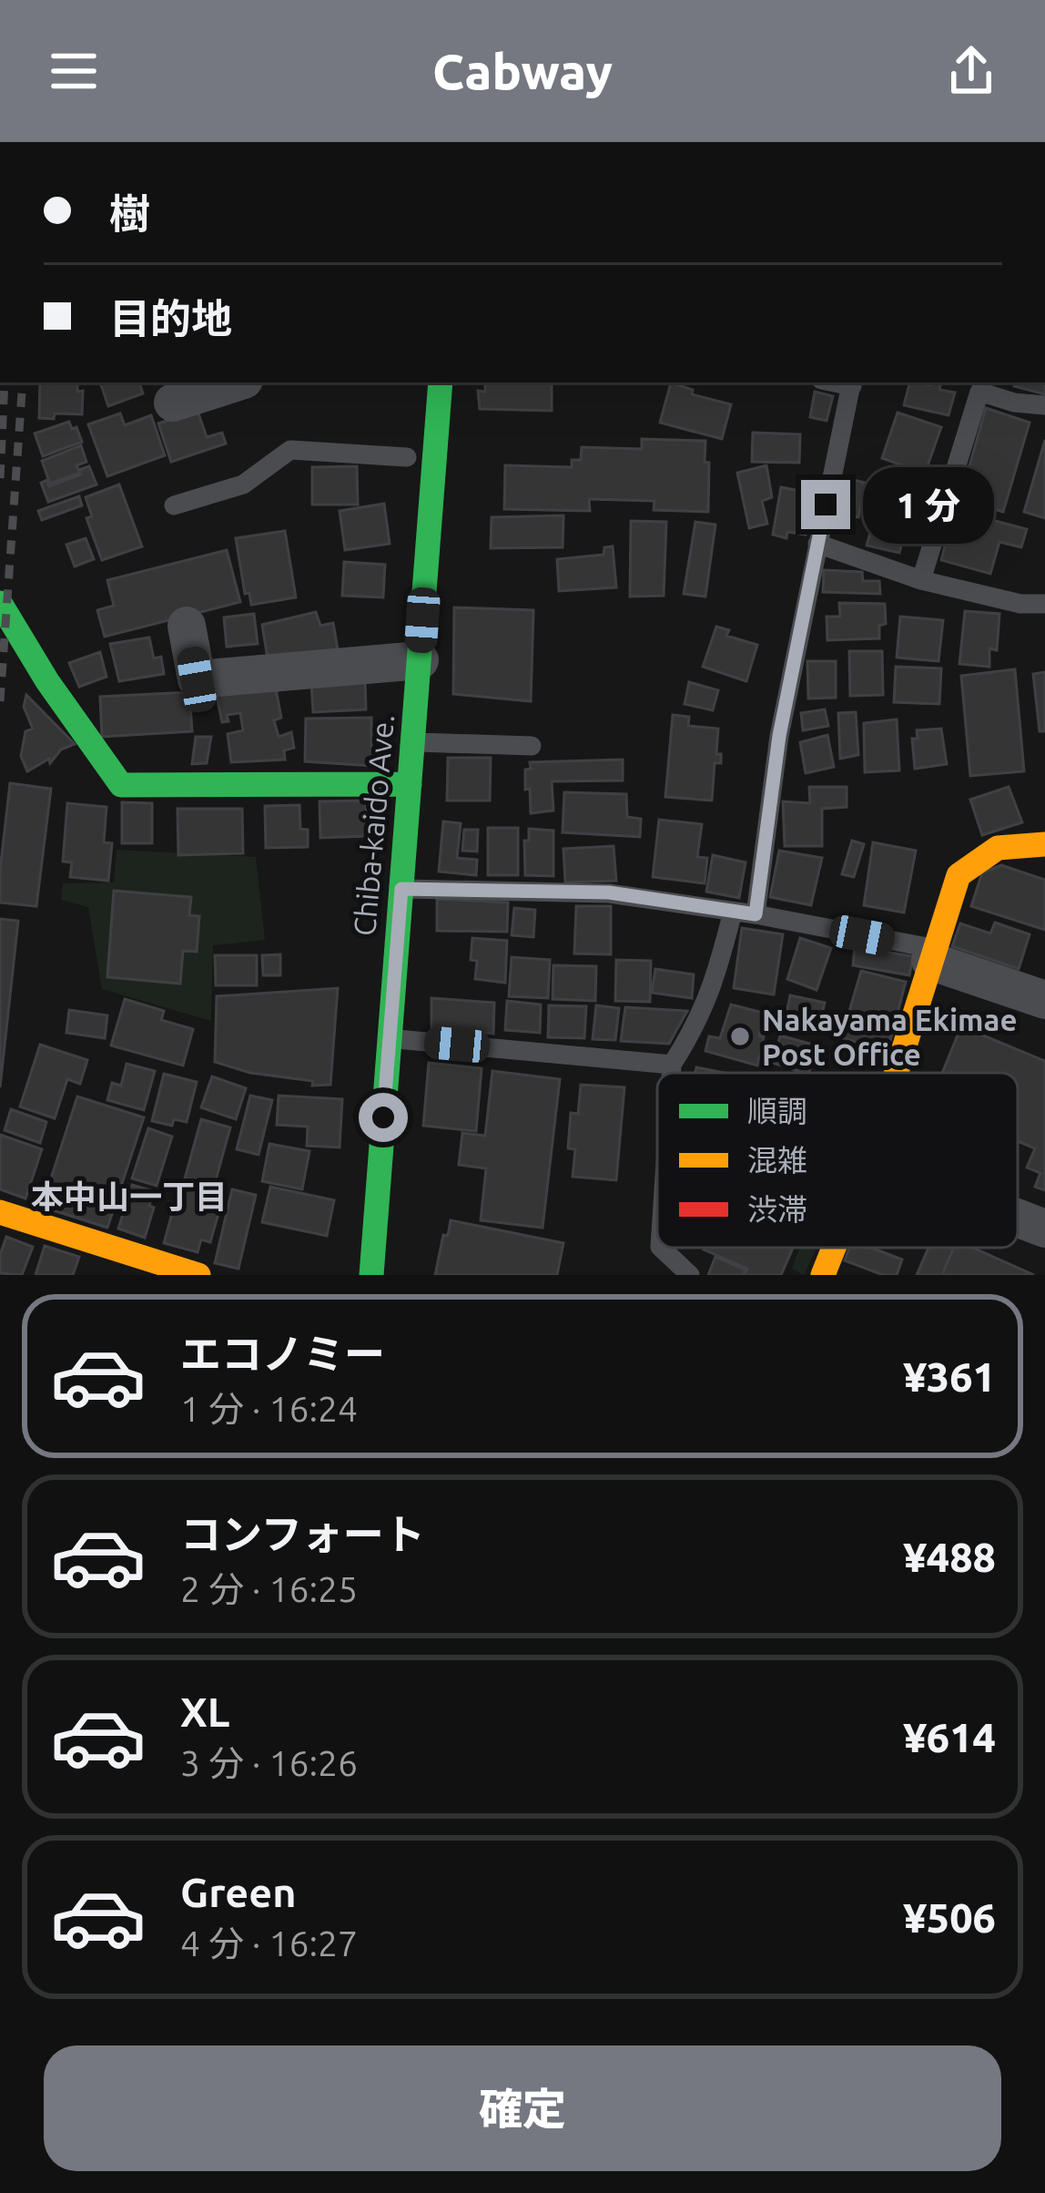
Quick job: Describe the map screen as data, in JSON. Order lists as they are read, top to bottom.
{
  "streets": {
    "main road": ["Chiba-kaido Ave."]
  },
  "districts": ["本中山一丁目"],
  "places": ["Nakayama Ekimae Post Office"],
  "legend": ["順調", "混雑", "渋滞"],
  "page": {
    "header": "Cabway",
    "banner": ["樹", "目的地"],
    "bubble": "1 分",
    "list": [
      {
        "name": "エコノミー",
        "note": "1 分 · 16:24",
        "value": "¥361"
      },
      {
        "name": "コンフォート",
        "note": "2 分 · 16:25",
        "value": "¥488"
      },
      {
        "name": "XL",
        "note": "3 分 · 16:26",
        "value": "¥614"
      },
      {
        "name": "Green",
        "note": "4 分 · 16:27",
        "value": "¥506"
      }
    ],
    "buttons": "確定"
  }
}
